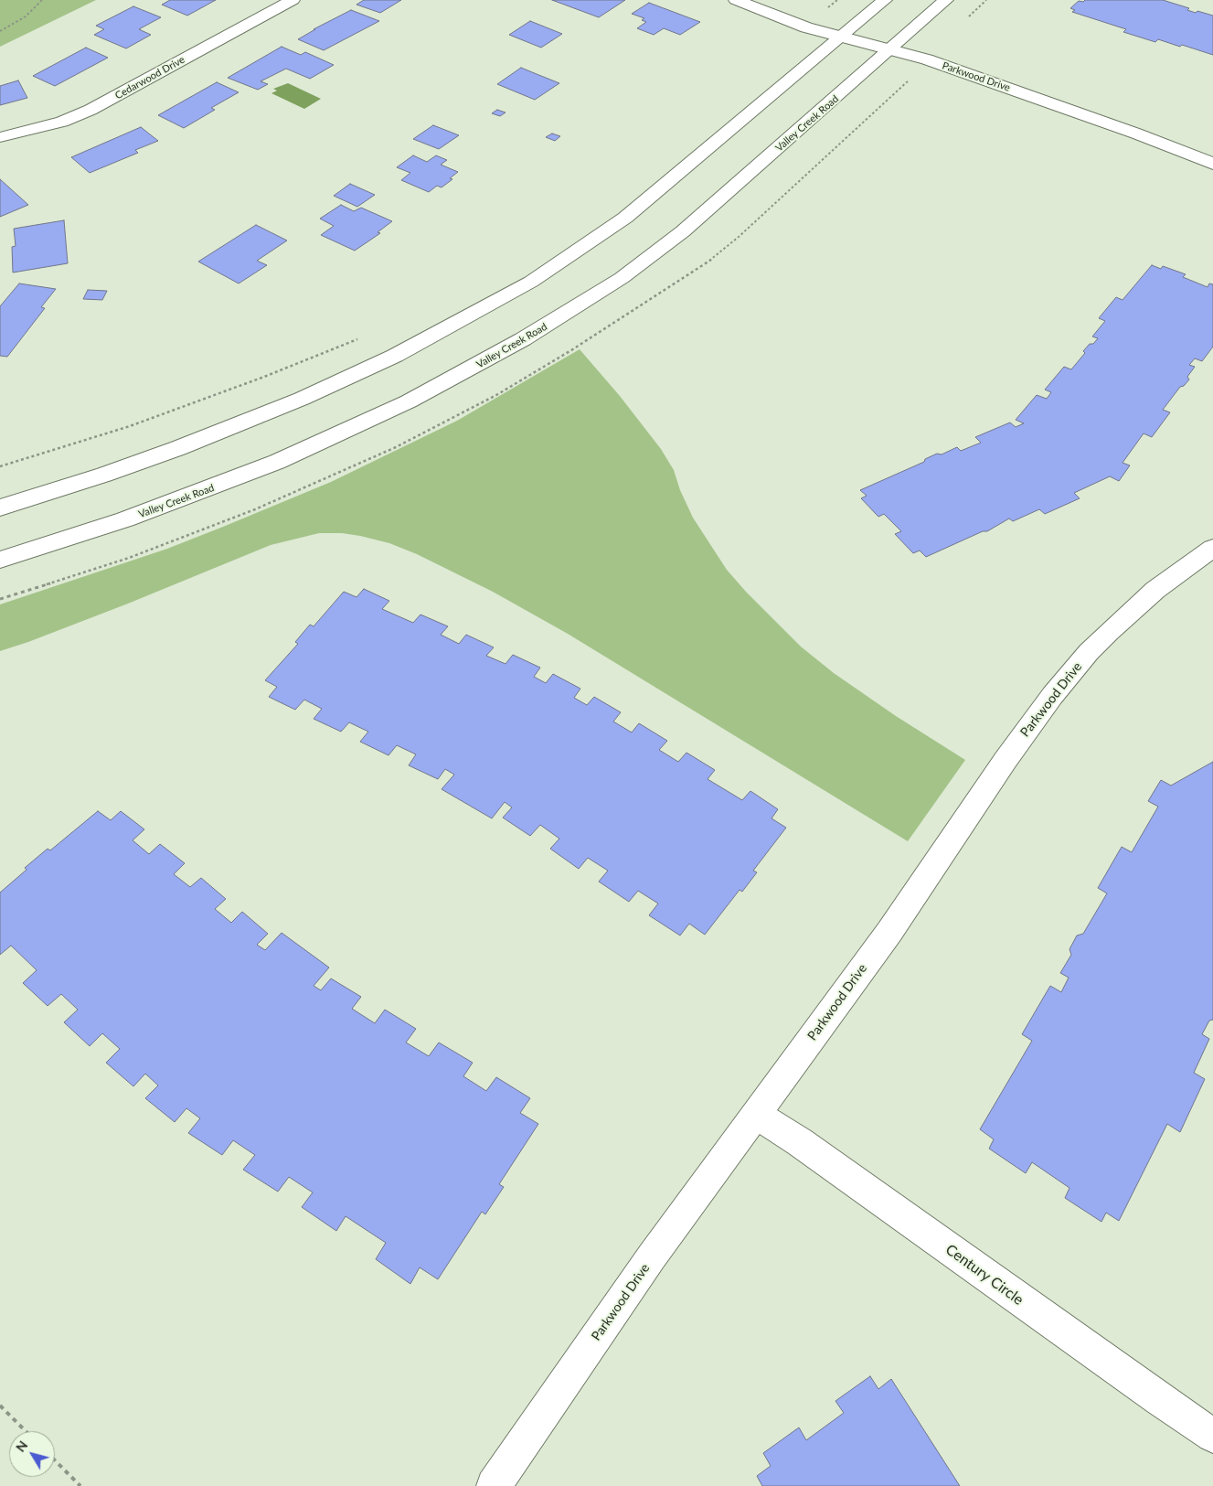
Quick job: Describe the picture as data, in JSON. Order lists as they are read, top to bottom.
{
  "streets": {
    "main road": [
      "Parkwood Drive",
      "Cedarwood Drive",
      "Valley Creek Road",
      "Century Circle"
    ]
  },
  "crossings": [
    ["Parkwood Drive", "Valley Creek Road"],
    ["Parkwood Drive", "Century Circle"]
  ],
  "north": "top left"
}
